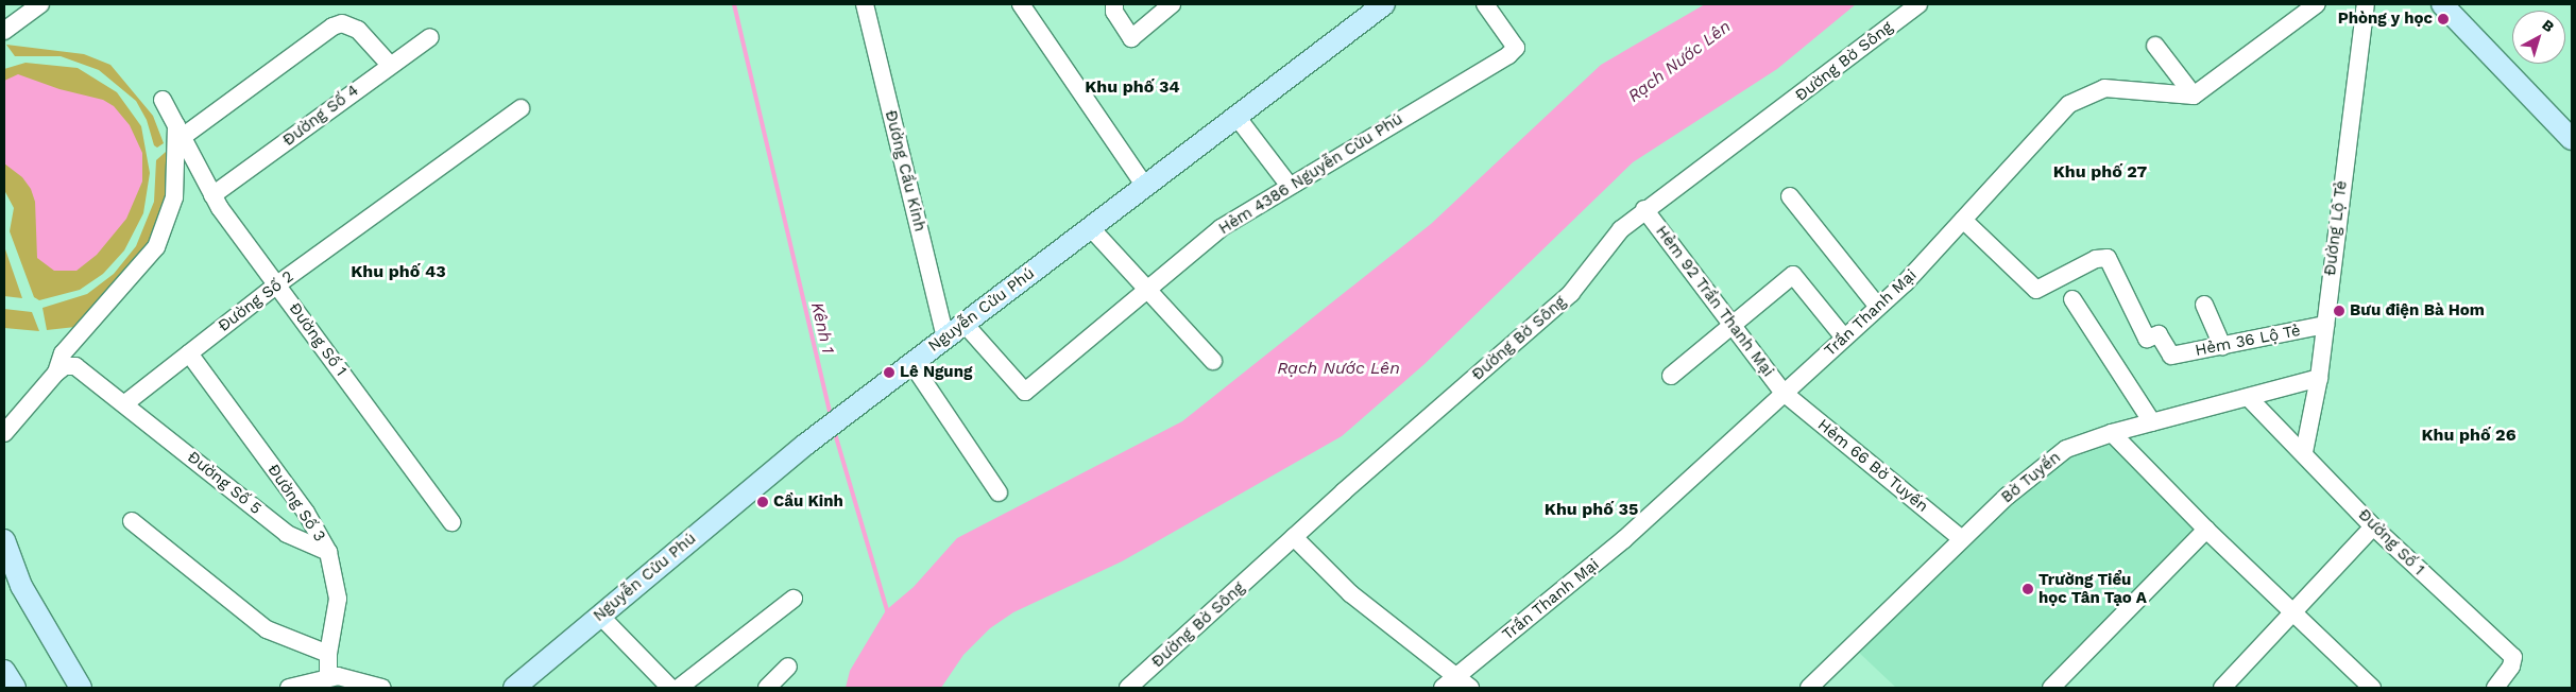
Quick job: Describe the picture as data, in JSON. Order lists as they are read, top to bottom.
{
  "streets": {
    "main road": ["Nguyễn Cửu Phú"],
    "street": [
      "Đường Bờ Sông",
      "Đường Số 4",
      "Đường Cầu Kinh",
      "Hẻm 4386 Nguyễn Cửu Phú",
      "Đường Lộ Tẻ",
      "Đường Số 2",
      "Hẻm 92 Trần Thanh Mại",
      "Trần Thanh Mại",
      "Đường Số 1",
      "Hẻm 36 Lộ Tẻ",
      "Hẻm 66 Bờ Tuyến",
      "Bờ Tuyến",
      "Đường Số 5",
      "Đường Số 3"
    ]
  },
  "crossings": [
    ["Đường Bờ Sông", "Hẻm 92 Trần Thanh Mại"],
    ["Đường Số 4", "Đường Số 1"],
    ["Đường Cầu Kinh", "Nguyễn Cửu Phú"],
    ["Hẻm 4386 Nguyễn Cửu Phú", "Nguyễn Cửu Phú"],
    ["Đường Lộ Tẻ", "Đường Số 1"],
    ["Đường Lộ Tẻ", "Hẻm 36 Lộ Tẻ"],
    ["Đường Lộ Tẻ", "Bờ Tuyến"],
    ["Đường Số 2", "Đường Số 1"],
    ["Đường Số 2", "Đường Số 5"],
    ["Đường Số 2", "Đường Số 3"],
    ["Hẻm 92 Trần Thanh Mại", "Trần Thanh Mại"],
    ["Hẻm 92 Trần Thanh Mại", "Hẻm 66 Bờ Tuyến"],
    ["Trần Thanh Mại", "Hẻm 36 Lộ Tẻ"],
    ["Trần Thanh Mại", "Hẻm 66 Bờ Tuyến"],
    ["Đường Số 1", "Bờ Tuyến"],
    ["Hẻm 66 Bờ Tuyến", "Bờ Tuyến"],
    ["Đường Số 5", "Đường Số 3"]
  ],
  "districts": [
    "Khu phố 34",
    "Khu phố 27",
    "Khu phố 43",
    "Khu phố 26",
    "Khu phố 35"
  ],
  "water": ["Rạch Nước Lên", "Kênh 1"],
  "places": [
    "Phòng y học",
    "Bưu điện Bà Hom",
    "Lê Ngung",
    "Cầu Kinh",
    "Trường Tiểu học Tân Tạo A"
  ],
  "north": "top right"
}
